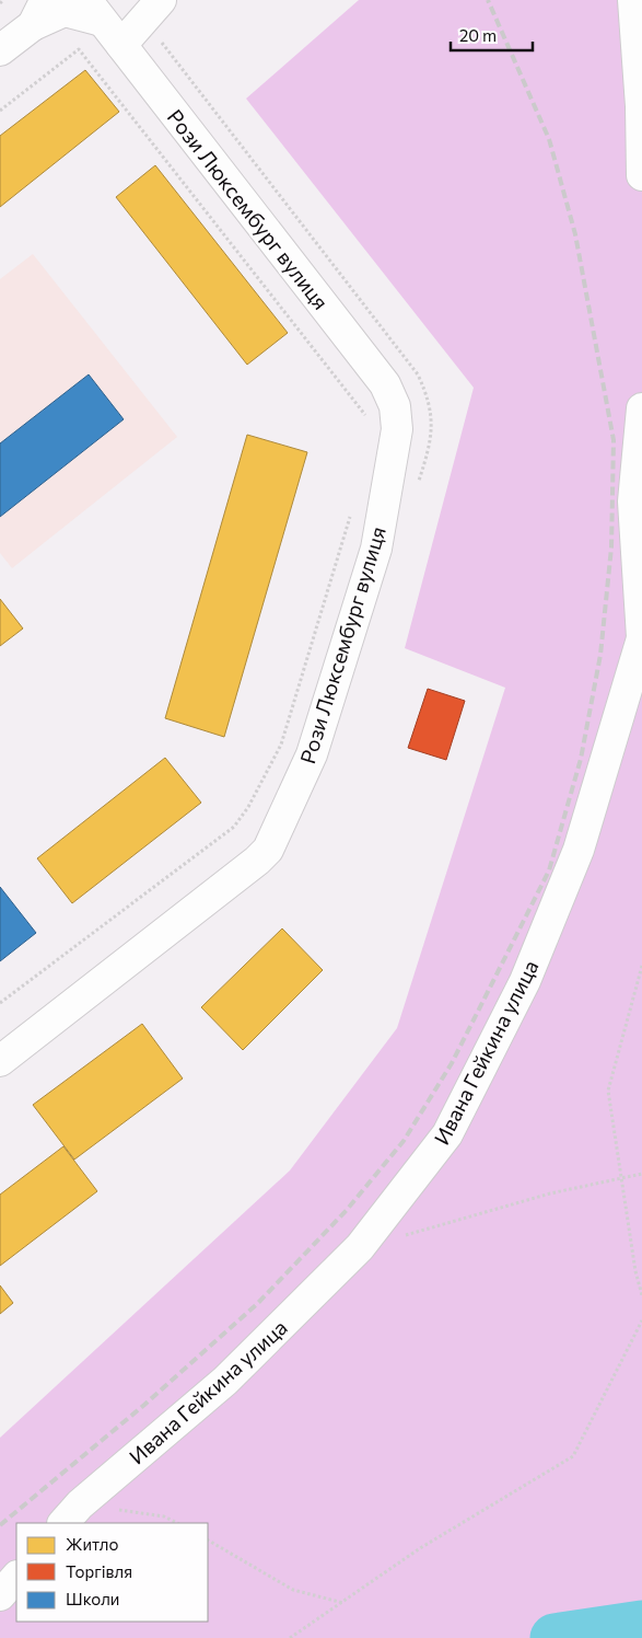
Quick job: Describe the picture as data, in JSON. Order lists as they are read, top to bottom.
{
  "streets": {
    "street": ["Рози Люксембург вулиця", "Ивана Гейкина улица"]
  },
  "legend": ["Житло", "Торгівля", "Школи"],
  "scale_bar": "20 m"
}
